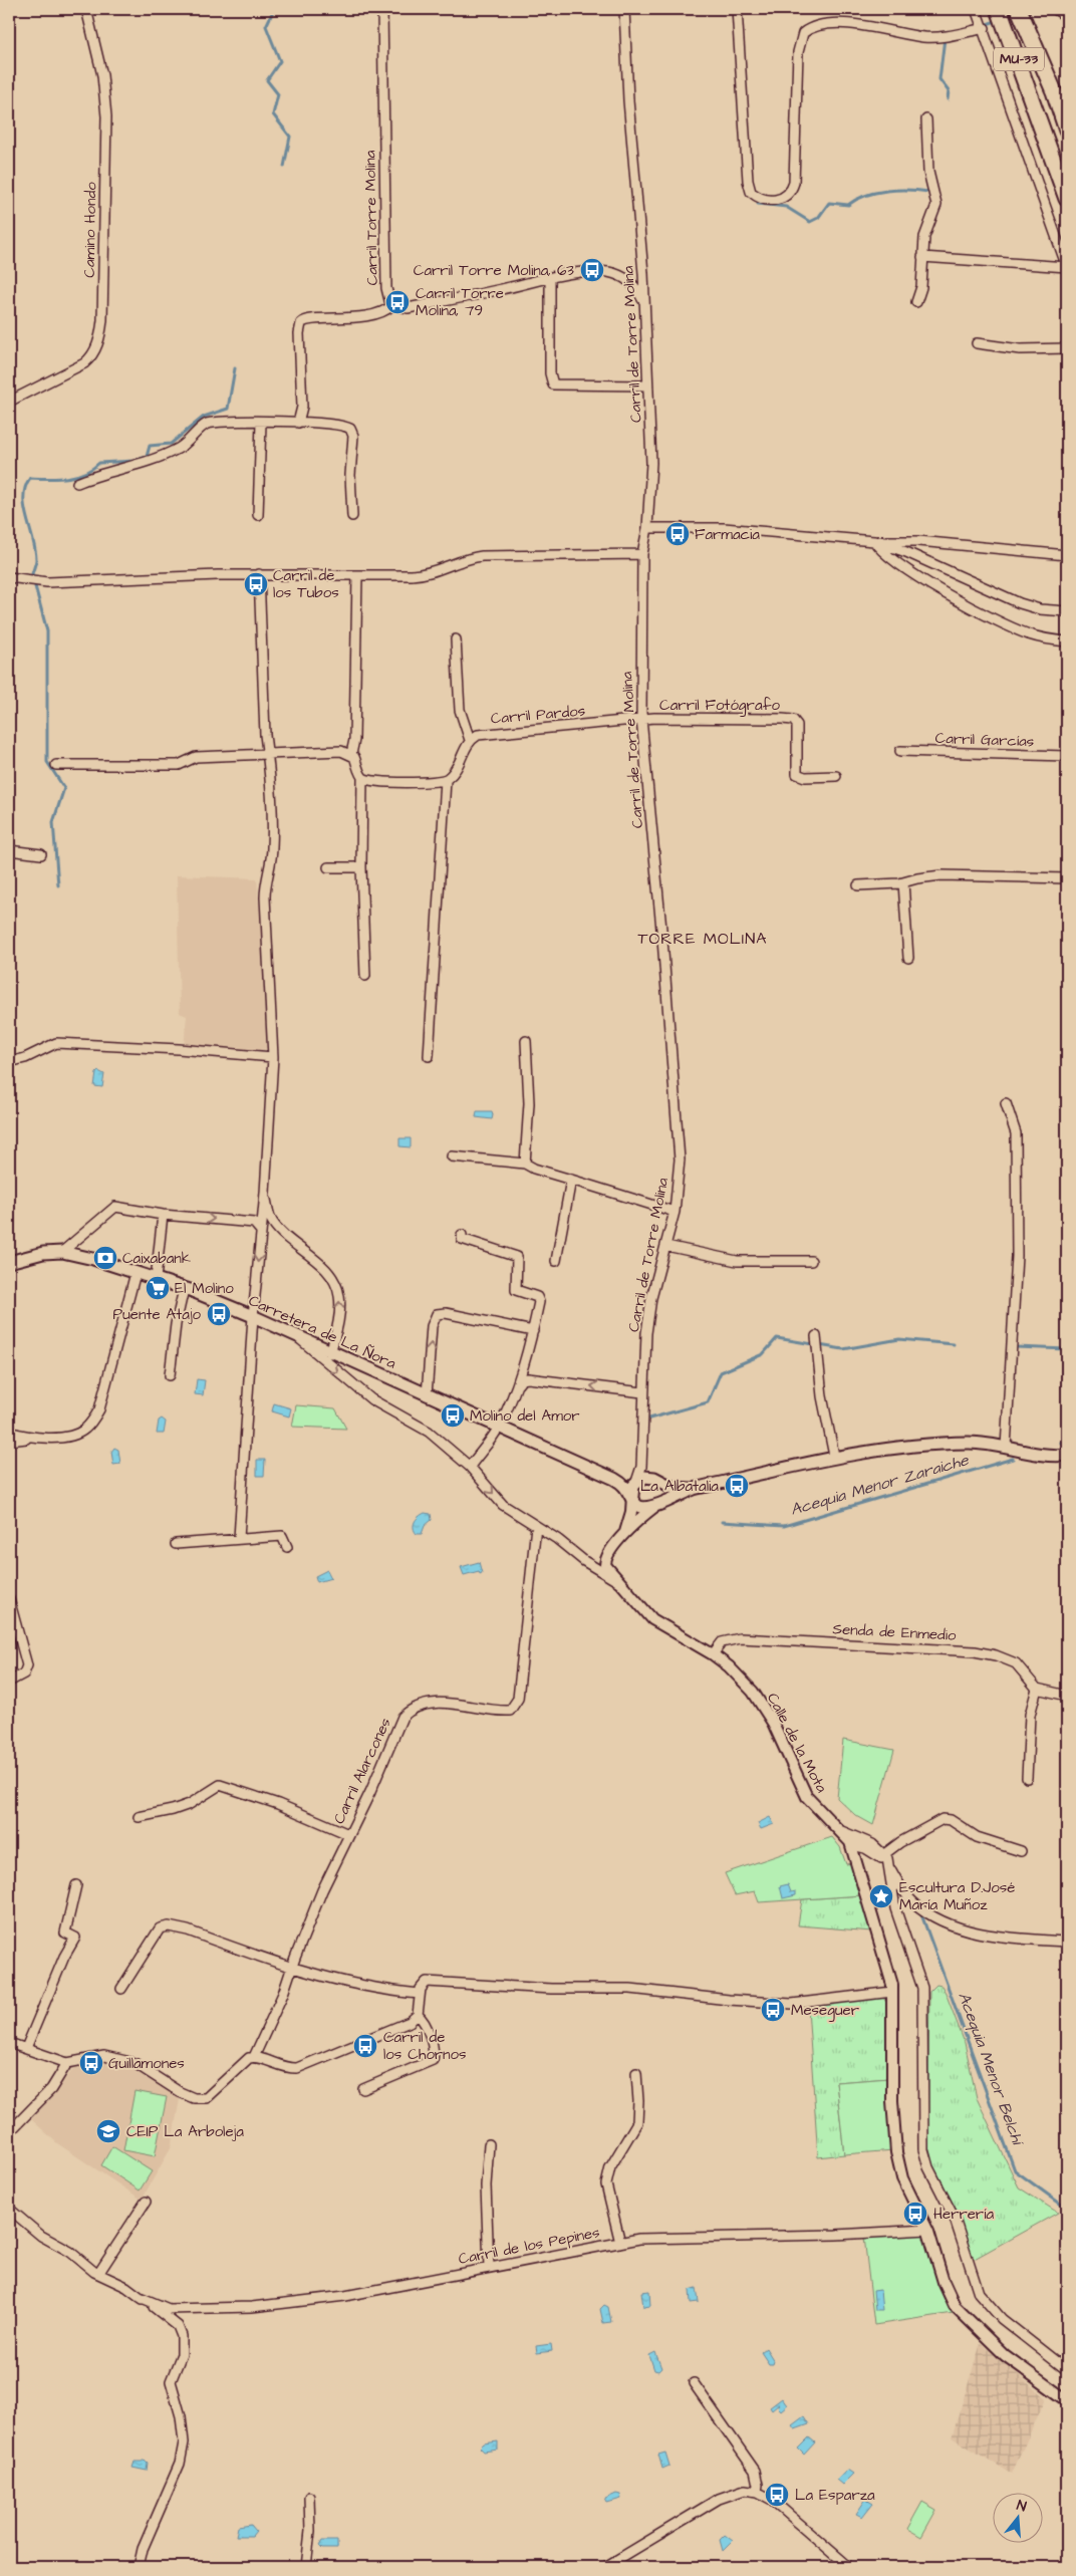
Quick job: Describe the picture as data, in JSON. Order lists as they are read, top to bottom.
{
  "streets": {
    "highway": ["MU-33"],
    "main road": ["Carretera de La Ñora"],
    "street": [
      "Carril Torre Molina",
      "Camino Hondo",
      "Carril de Torre Molina",
      "Carril Fotógrafo",
      "Carril Pardos",
      "Carril Garcías",
      "Senda de Enmedio",
      "Calle de la Mota",
      "Carril Alarcones",
      "Carril de los Pepines"
    ]
  },
  "crossings": [
    ["Carril de Torre Molina", "Carril Fotógrafo"],
    ["Carril de Torre Molina", "Carril Pardos"],
    ["Carril Fotógrafo", "Carril Pardos"],
    ["Senda de Enmedio", "Calle de la Mota"]
  ],
  "districts": ["TORRE MOLINA"],
  "water": ["Acequia Menor Zaraiche", "Acequia Menor Belchí"],
  "places": {
    "bus stop": [
      "Carril Torre Molina, 63",
      "Carril Torre Molina, 79",
      "Farmacia",
      "Carril de los Tubos",
      "Puente Atajo",
      "Molino del Amor",
      "La Albatalia",
      "Meseguer",
      "Carril de los Chornos",
      "Guillamones",
      "Herrería",
      "La Esparza"
    ],
    "bank": ["Caixabank"],
    "supermarket": ["El Molino"],
    "place": ["Escultura D.José María Muñoz"],
    "school or university": ["CEIP La Arboleja"]
  },
  "north": "top"
}
